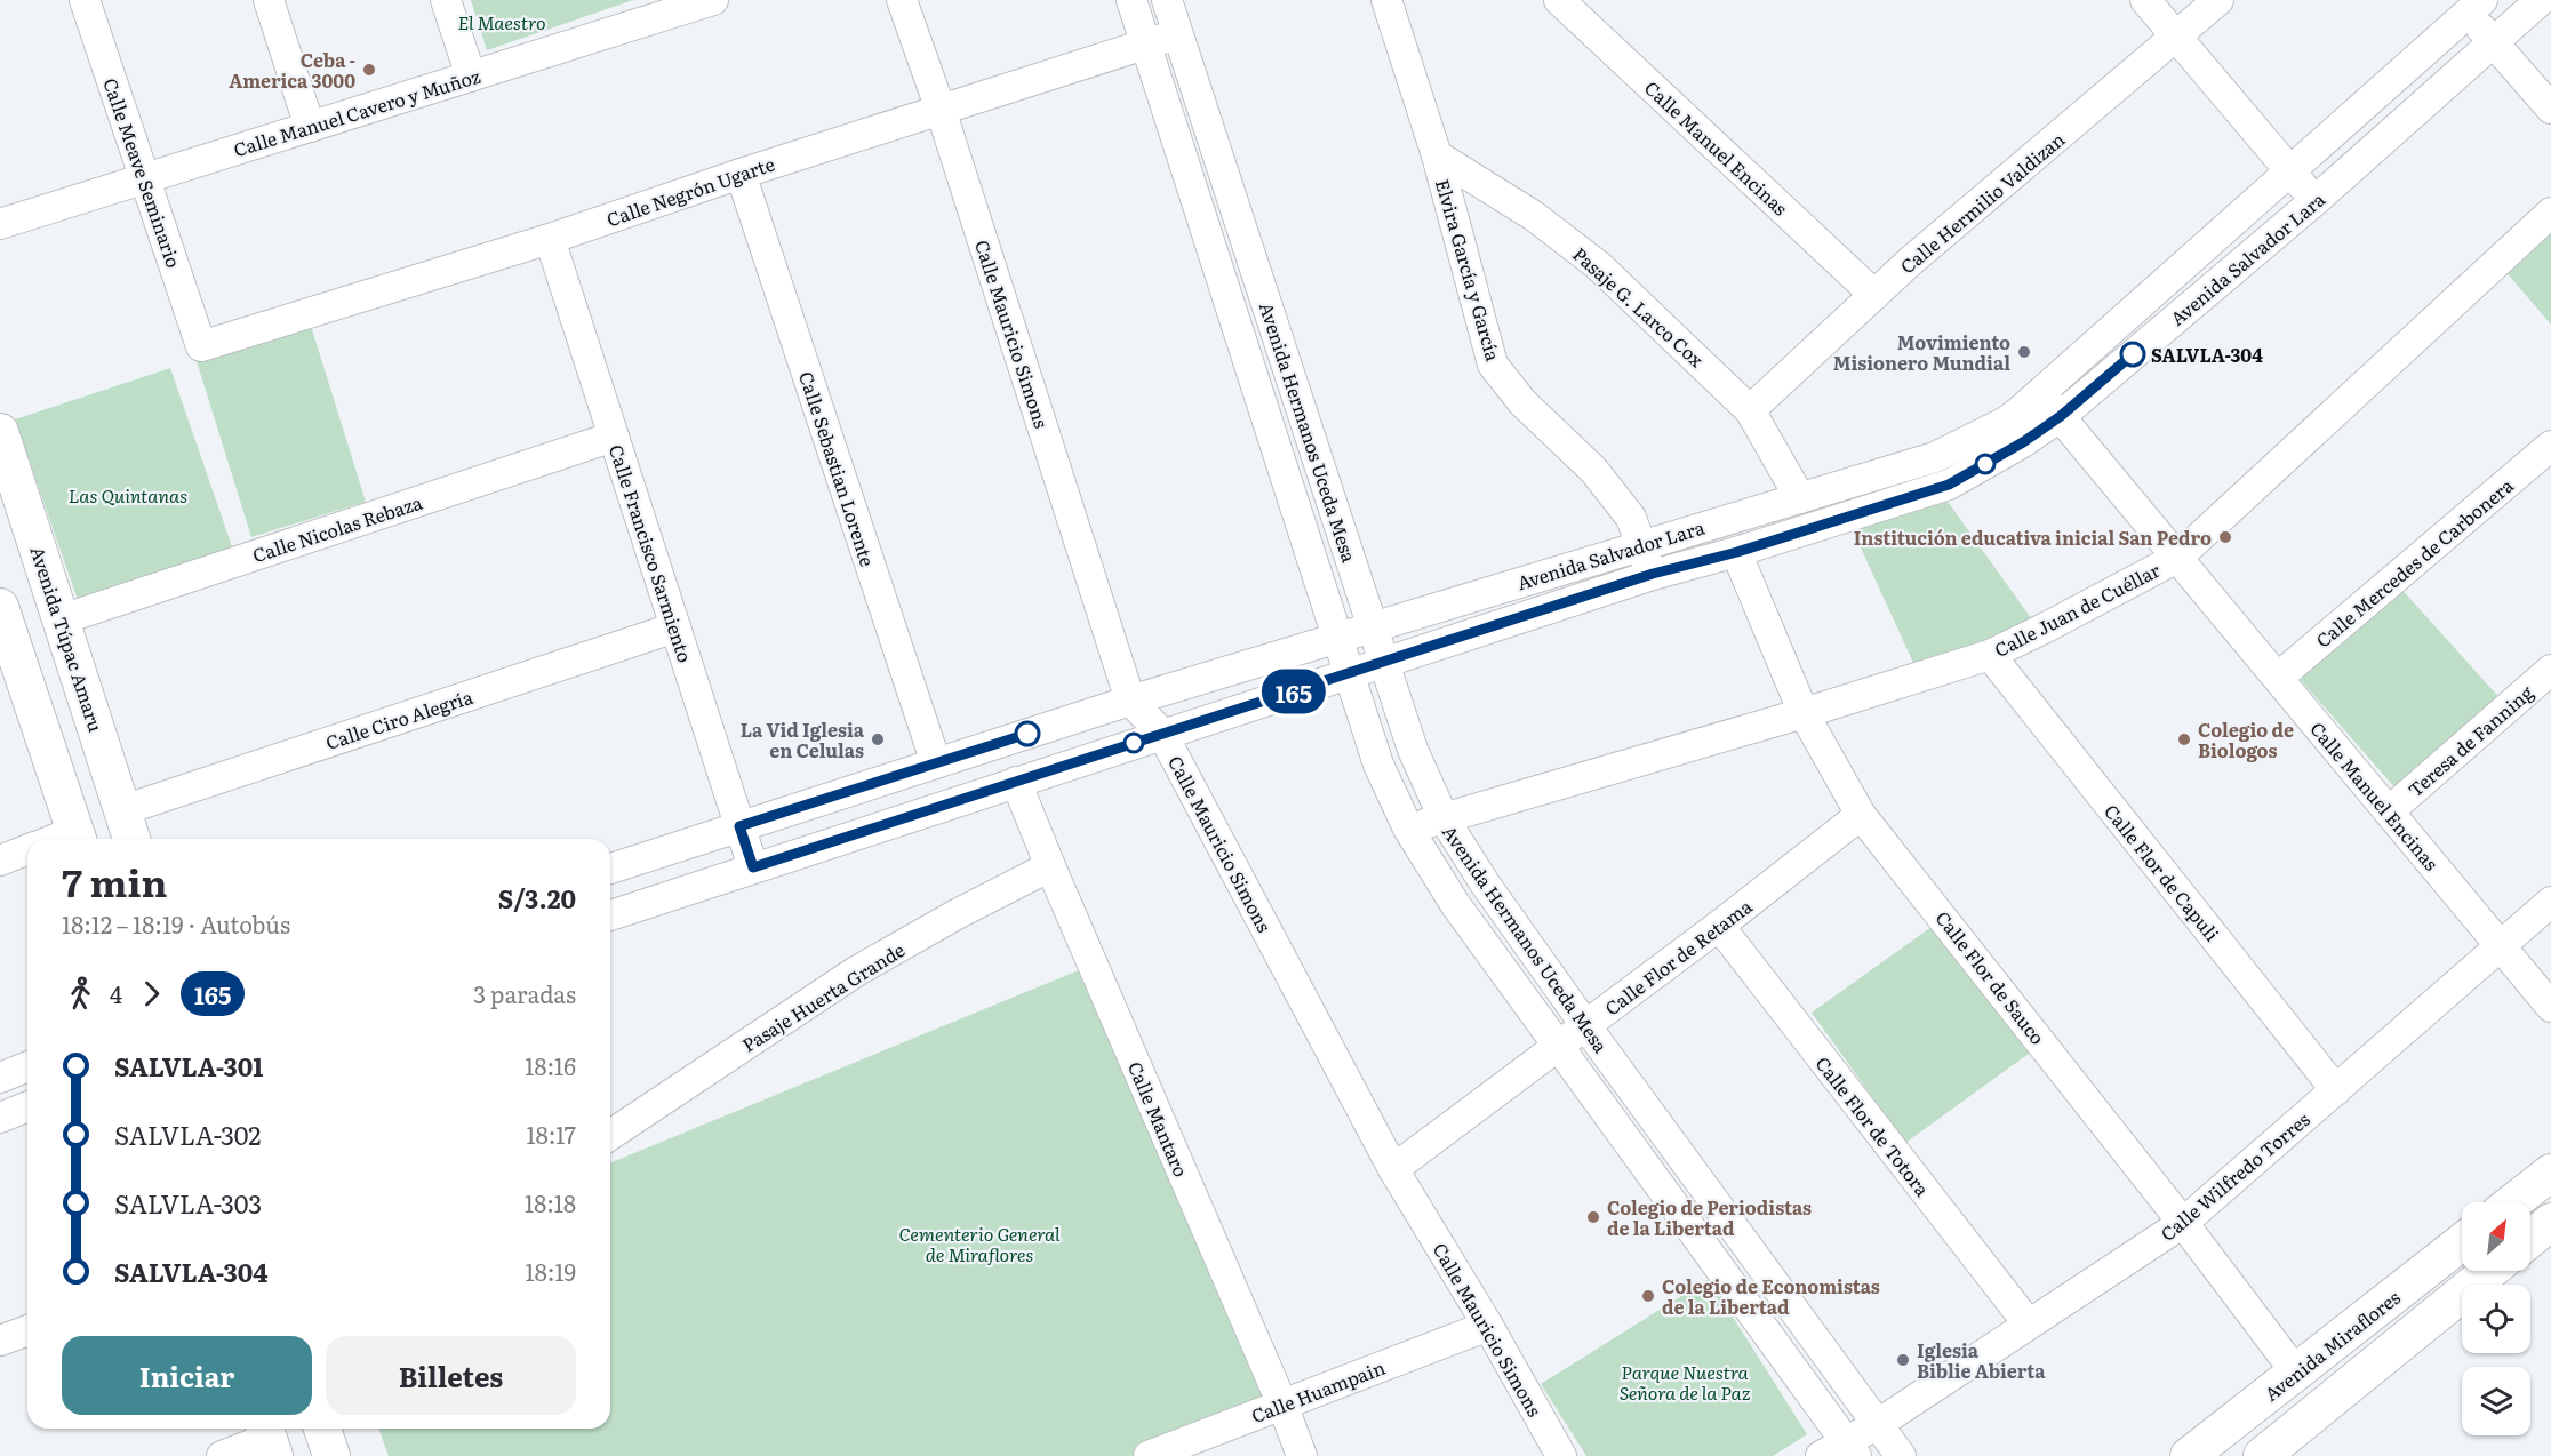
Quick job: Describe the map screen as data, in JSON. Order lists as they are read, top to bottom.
{
  "streets": {
    "main road": ["Avenida Túpac Amaru", "Avenida Miraflores"],
    "street": [
      "Calle Manuel Cavero y Muñoz",
      "Calle Manuel Encinas",
      "Calle Meave Seminario",
      "Calle Negrón Ugarte",
      "Calle Hermilio Valdizan",
      "Avenida Salvador Lara",
      "Elvira García y García",
      "Pasaje G. Larco Cox",
      "Calle Mauricio Simons",
      "Avenida Hermanos Uceda Mesa",
      "Calle Sebastian Lorente",
      "Calle Nicolas Rebaza",
      "Calle Francisco Sarmiento",
      "Calle Mercedes de Carbonera",
      "Calle Juan de Cuéllar",
      "Calle Ciro Alegría",
      "Teresa de Fanning",
      "Calle Flor de Capuli",
      "Calle Flor de Retama",
      "Calle Flor de Sauco",
      "Pasaje Huerta Grande",
      "Calle Mantaro",
      "Calle Flor de Totora",
      "Calle Wilfredo Torres",
      "Calle Huampain"
    ]
  },
  "crossings": [
    ["Calle Manuel Cavero y Muñoz", "Calle Meave Seminario"],
    ["Calle Manuel Encinas", "Calle Hermilio Valdizan"],
    ["Calle Manuel Encinas", "Avenida Salvador Lara"],
    ["Calle Manuel Encinas", "Calle Mercedes de Carbonera"],
    ["Calle Manuel Encinas", "Calle Juan de Cuéllar"],
    ["Calle Manuel Encinas", "Teresa de Fanning"],
    ["Calle Manuel Encinas", "Calle Wilfredo Torres"],
    ["Calle Meave Seminario", "Calle Negrón Ugarte"],
    ["Calle Negrón Ugarte", "Calle Mauricio Simons"],
    ["Calle Negrón Ugarte", "Avenida Hermanos Uceda Mesa"],
    ["Calle Negrón Ugarte", "Calle Sebastian Lorente"],
    ["Calle Negrón Ugarte", "Calle Francisco Sarmiento"],
    ["Calle Hermilio Valdizan", "Pasaje G. Larco Cox"],
    ["Avenida Salvador Lara", "Elvira García y García"],
    ["Avenida Salvador Lara", "Pasaje G. Larco Cox"],
    ["Avenida Salvador Lara", "Calle Mauricio Simons"],
    ["Avenida Salvador Lara", "Avenida Hermanos Uceda Mesa"],
    ["Avenida Salvador Lara", "Calle Sebastian Lorente"],
    ["Avenida Salvador Lara", "Calle Francisco Sarmiento"],
    ["Avenida Salvador Lara", "Calle Flor de Sauco"],
    ["Avenida Salvador Lara", "Calle Mantaro"],
    ["Elvira García y García", "Pasaje G. Larco Cox"],
    ["Calle Mauricio Simons", "Calle Flor de Retama"],
    ["Calle Mauricio Simons", "Calle Huampain"],
    ["Avenida Hermanos Uceda Mesa", "Calle Juan de Cuéllar"],
    ["Avenida Hermanos Uceda Mesa", "Calle Flor de Retama"],
    ["Avenida Hermanos Uceda Mesa", "Calle Wilfredo Torres"],
    ["Calle Nicolas Rebaza", "Calle Francisco Sarmiento"],
    ["Calle Nicolas Rebaza", "Avenida Túpac Amaru"],
    ["Calle Francisco Sarmiento", "Calle Ciro Alegría"],
    ["Calle Juan de Cuéllar", "Calle Flor de Capuli"],
    ["Calle Juan de Cuéllar", "Calle Flor de Sauco"],
    ["Avenida Túpac Amaru", "Calle Ciro Alegría"],
    ["Calle Flor de Capuli", "Calle Wilfredo Torres"],
    ["Calle Flor de Retama", "Calle Flor de Sauco"],
    ["Calle Flor de Retama", "Calle Flor de Totora"],
    ["Calle Flor de Sauco", "Calle Wilfredo Torres"],
    ["Calle Flor de Sauco", "Avenida Miraflores"],
    ["Pasaje Huerta Grande", "Calle Mantaro"],
    ["Calle Mantaro", "Calle Huampain"],
    ["Calle Flor de Totora", "Calle Wilfredo Torres"]
  ],
  "parks": [
    "El Maestro",
    "Las Quintanas",
    "Cementerio General de Miraflores",
    "Parque Nuestra Señora de la Paz"
  ],
  "places": [
    "Ceba - America 3000",
    "Movimiento Misionero Mundial",
    "SALVLA-304",
    "Institución educativa inicial San Pedro",
    "La Vid Iglesia en Celulas",
    "Colegio de Biologos",
    "Colegio de Periodistas de la Libertad",
    "Colegio de Economistas de la Libertad",
    "Iglesia Biblie Abierta"
  ],
  "lines": ["bus line 165"],
  "north": "top right",
  "page": {
    "on_map": "165",
    "heading": ["7 min", "18:12 – 18:19 · Autobús", "S/3.20"],
    "legs": ["4", "165", "3 paradas"],
    "list": [
      {
        "name": "SALVLA-301",
        "value": "18:16"
      },
      {
        "name": "SALVLA-302",
        "value": "18:17"
      },
      {
        "name": "SALVLA-303",
        "value": "18:18"
      },
      {
        "name": "SALVLA-304",
        "value": "18:19"
      }
    ],
    "buttons": ["Iniciar", "Billetes"]
  }
}
